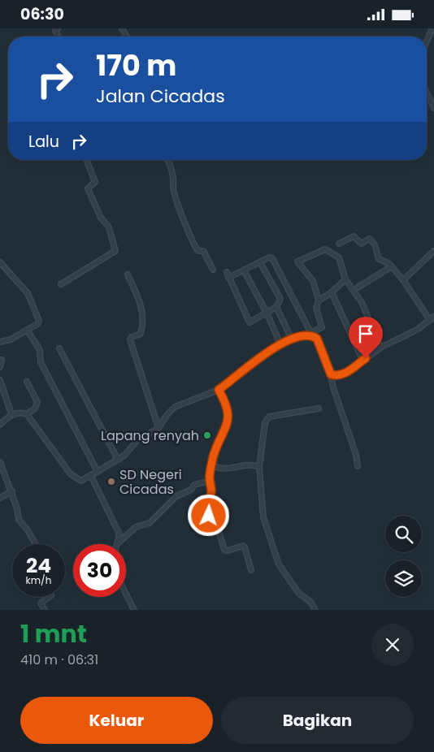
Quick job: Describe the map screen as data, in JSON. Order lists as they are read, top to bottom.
{
  "places": ["Lapang renyah", "SD Negeri Cicadas"],
  "page": {
    "status": "06:30",
    "turn": ["170 m", "Jalan Cicadas"],
    "then": "Lalu",
    "speed": "24 km/h",
    "limit": "30",
    "heading": ["1 mnt", "410 m · 06:31"],
    "buttons": ["Keluar", "Bagikan"]
  }
}
